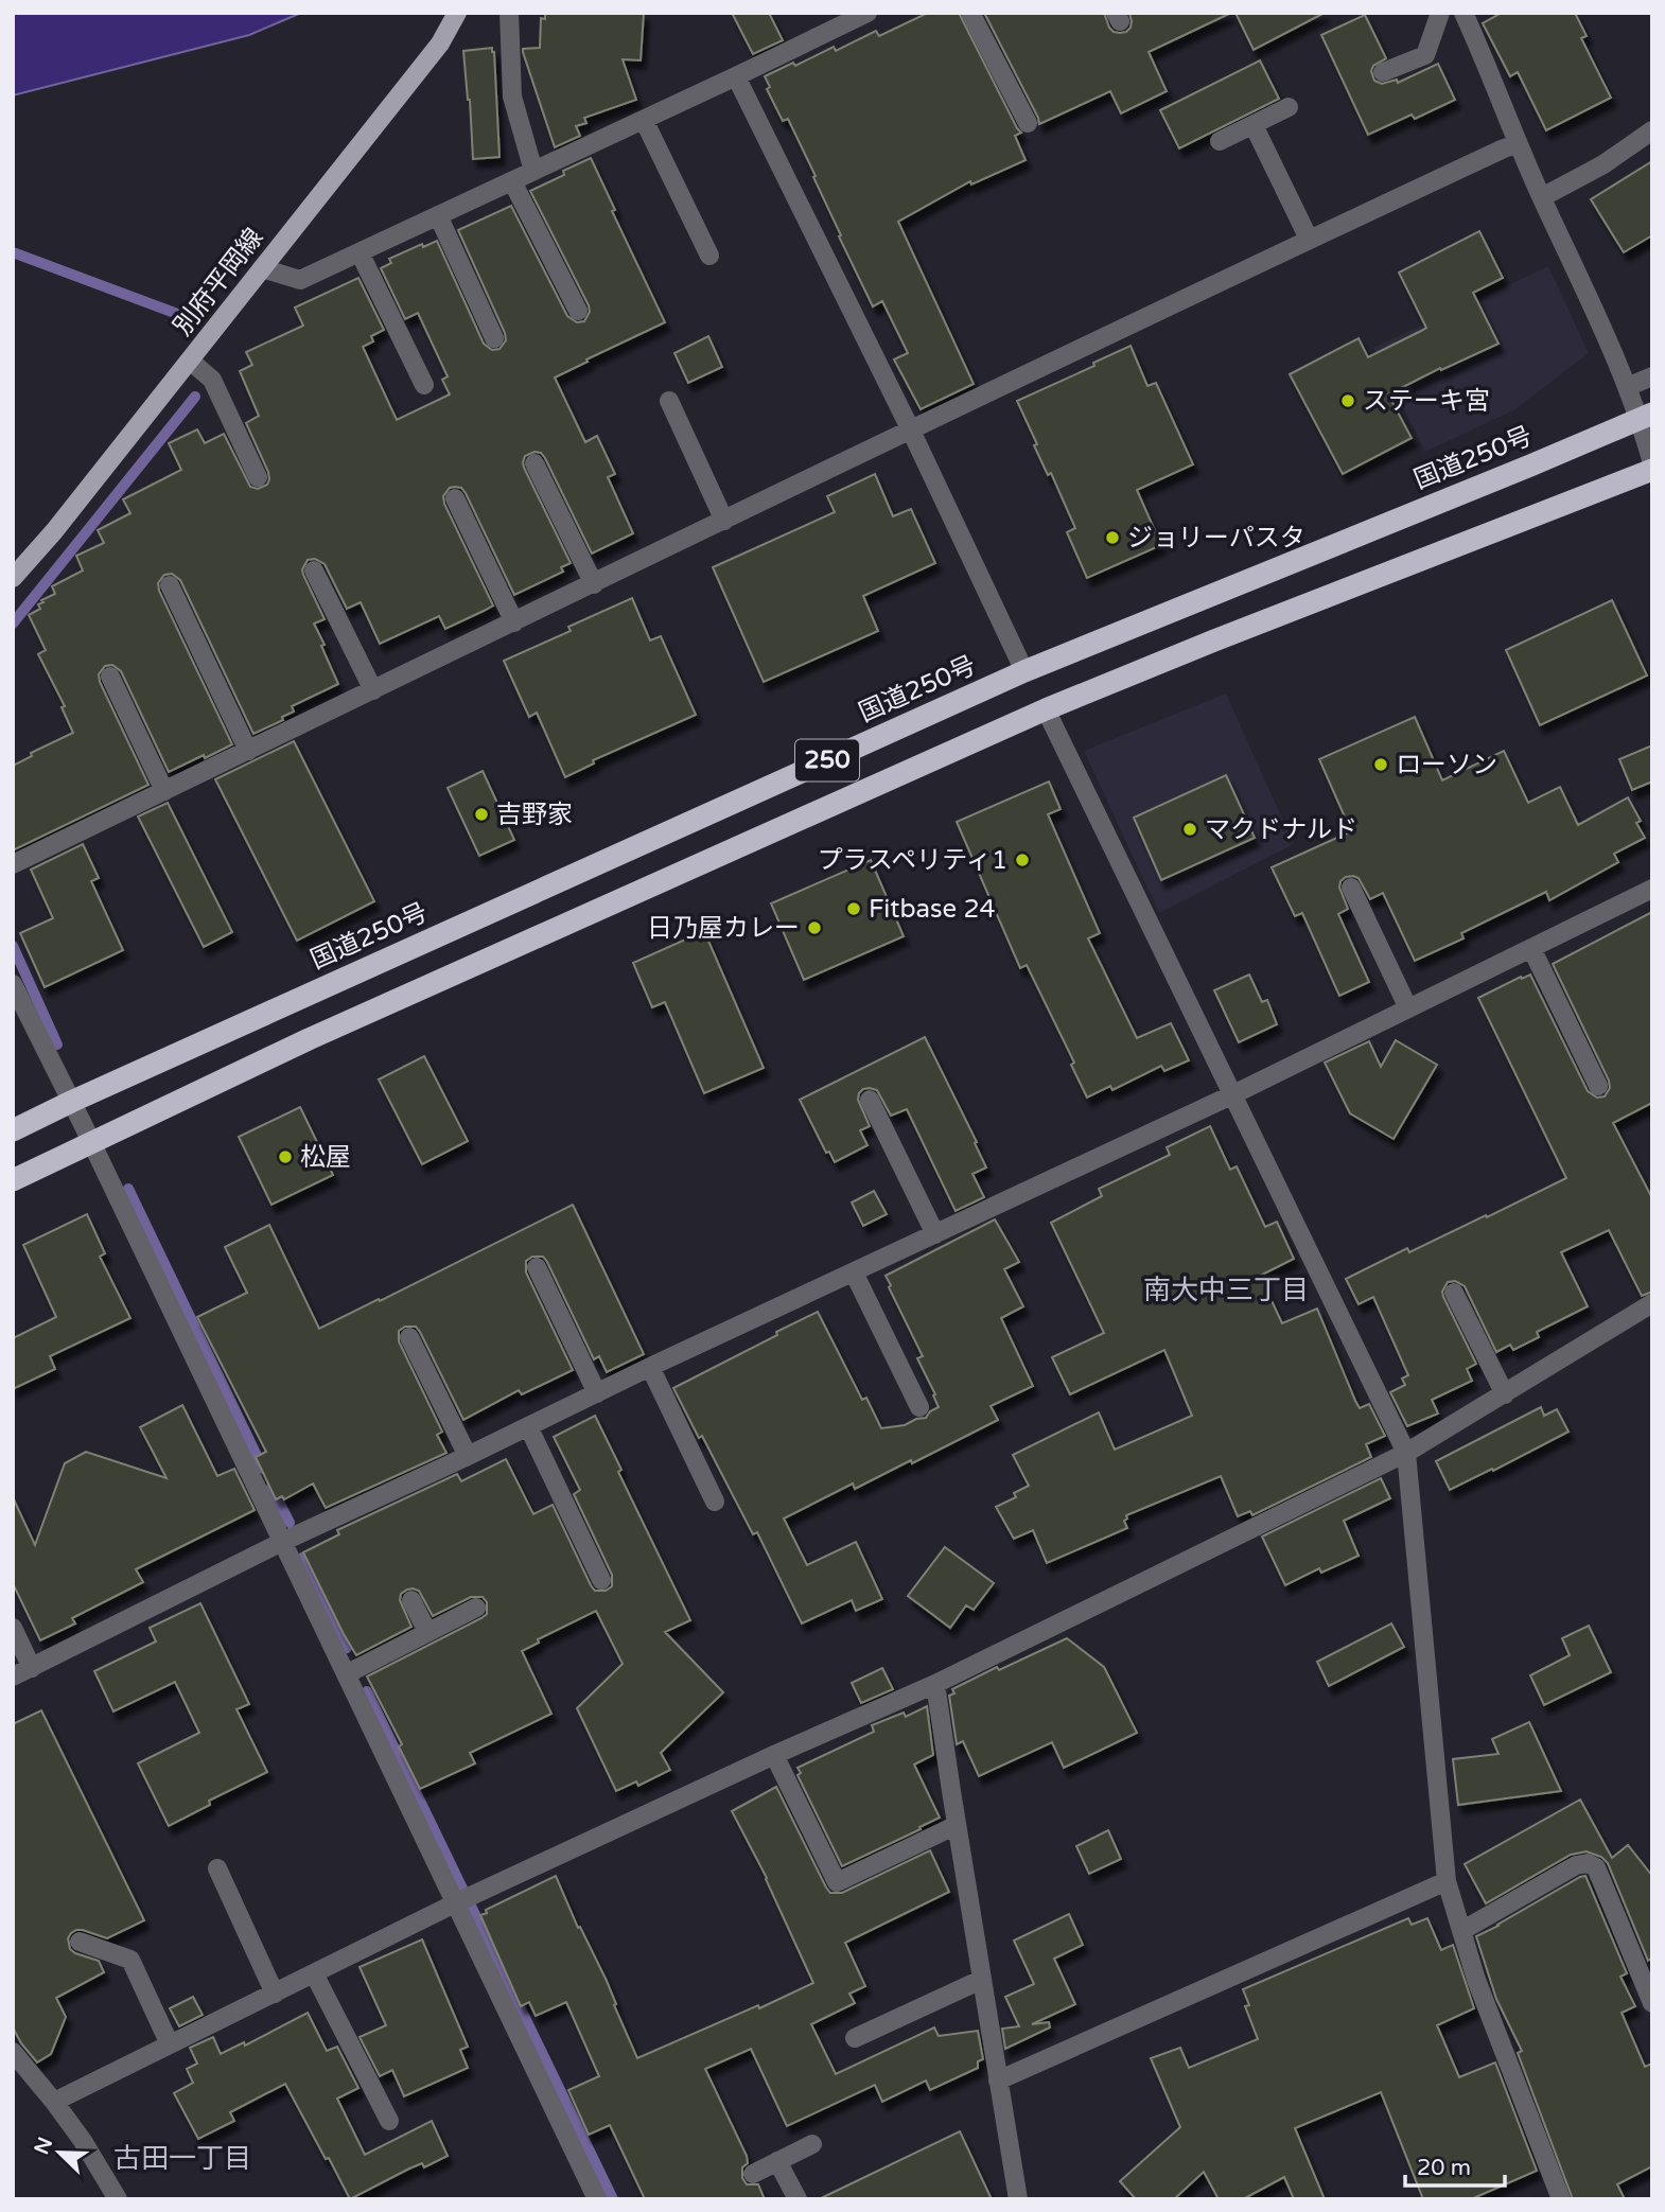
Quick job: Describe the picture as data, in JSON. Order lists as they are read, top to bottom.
{
  "streets": {
    "highway": ["国道250号", "250"],
    "main road": ["別府平岡線"]
  },
  "districts": ["南大中三丁目", "古田一丁目"],
  "places": [
    "ステーキ宮",
    "ジョリーパスタ",
    "ローソン",
    "吉野家",
    "マクドナルド",
    "プラスペリティ1",
    "Fitbase 24",
    "日乃屋カレー",
    "松屋"
  ],
  "scale_bar": "20 m",
  "north": "top left"
}
